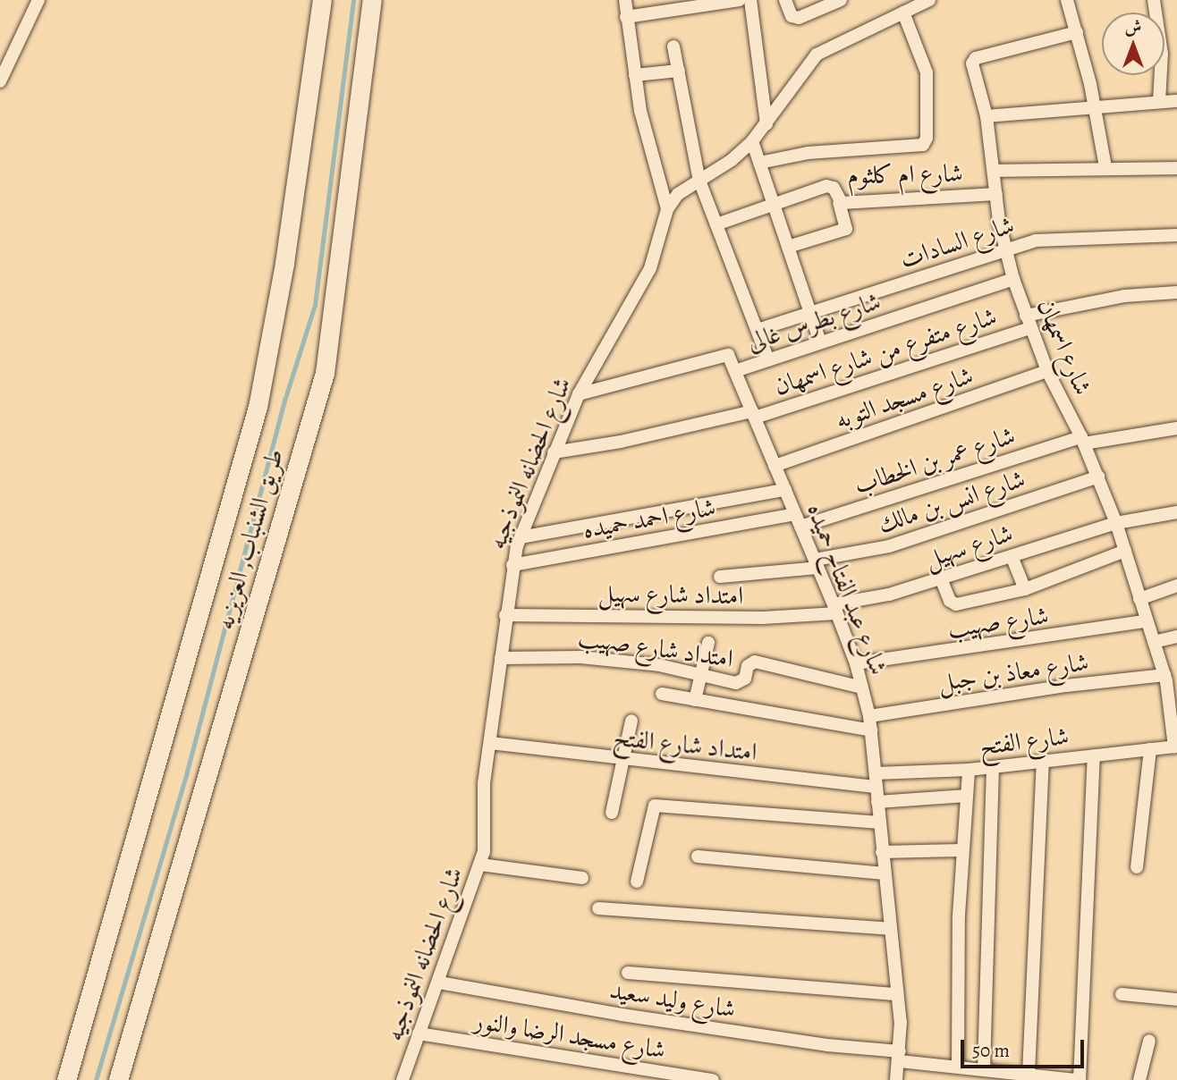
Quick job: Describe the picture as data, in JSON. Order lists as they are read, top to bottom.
{
  "streets": {
    "street": [
      "شارع ام كلثوم",
      "شارع السادات",
      "شارع بطرس غالى",
      "شارع اسمهان",
      "شارع متفرع من شارع اسمهان",
      "شارع مسجد التوبه",
      "شارع عمر بن الخطاب",
      "شارع الحضانه النموذجيه",
      "شارع انس بن مالك",
      "شارع احمد حميده",
      "طريق الشنباب, العزيزيه",
      "شارع سهيل",
      "شارع عبد الفتاح حميده",
      "امتداد شارع سهيل",
      "شارع صهيب",
      "امتداد شارع صهيب",
      "شارع معاذ بن جبل",
      "شارع الفتح",
      "امتداد شارع الفتح",
      "شارع وليد سعيد",
      "شارع مسجد الرضا والنور"
    ]
  },
  "crossings": [
    ["شارع ام كلثوم", "شارع اسمهان"],
    ["شارع السادات", "شارع اسمهان"],
    ["شارع بطرس غالى", "شارع اسمهان"],
    ["شارع بطرس غالى", "شارع عبد الفتاح حميده"],
    ["شارع اسمهان", "شارع متفرع من شارع اسمهان"],
    ["شارع اسمهان", "شارع مسجد التوبه"],
    ["شارع اسمهان", "شارع عمر بن الخطاب"],
    ["شارع اسمهان", "شارع انس بن مالك"],
    ["شارع اسمهان", "شارع سهيل"],
    ["شارع اسمهان", "شارع صهيب"],
    ["شارع اسمهان", "شارع معاذ بن جبل"],
    ["شارع اسمهان", "شارع الفتح"],
    ["شارع متفرع من شارع اسمهان", "شارع الحضانه النموذجيه"],
    ["شارع متفرع من شارع اسمهان", "شارع عبد الفتاح حميده"],
    ["شارع مسجد التوبه", "شارع عبد الفتاح حميده"],
    ["شارع عمر بن الخطاب", "شارع احمد حميده"],
    ["شارع عمر بن الخطاب", "شارع عبد الفتاح حميده"],
    ["شارع الحضانه النموذجيه", "شارع احمد حميده"],
    ["شارع الحضانه النموذجيه", "امتداد شارع سهيل"],
    ["شارع الحضانه النموذجيه", "امتداد شارع صهيب"],
    ["شارع الحضانه النموذجيه", "امتداد شارع الفتح"],
    ["شارع الحضانه النموذجيه", "شارع وليد سعيد"],
    ["شارع الحضانه النموذجيه", "شارع مسجد الرضا والنور"],
    ["شارع انس بن مالك", "شارع عبد الفتاح حميده"],
    ["شارع احمد حميده", "شارع عبد الفتاح حميده"],
    ["شارع سهيل", "شارع عبد الفتاح حميده"],
    ["شارع سهيل", "امتداد شارع سهيل"],
    ["شارع عبد الفتاح حميده", "امتداد شارع سهيل"],
    ["شارع عبد الفتاح حميده", "شارع صهيب"],
    ["شارع عبد الفتاح حميده", "امتداد شارع صهيب"],
    ["شارع عبد الفتاح حميده", "شارع معاذ بن جبل"],
    ["شارع عبد الفتاح حميده", "شارع الفتح"],
    ["شارع عبد الفتاح حميده", "امتداد شارع الفتح"],
    ["شارع عبد الفتاح حميده", "شارع وليد سعيد"],
    ["شارع الفتح", "امتداد شارع الفتح"]
  ],
  "scale_bar": "50 m",
  "north": "top"
}
